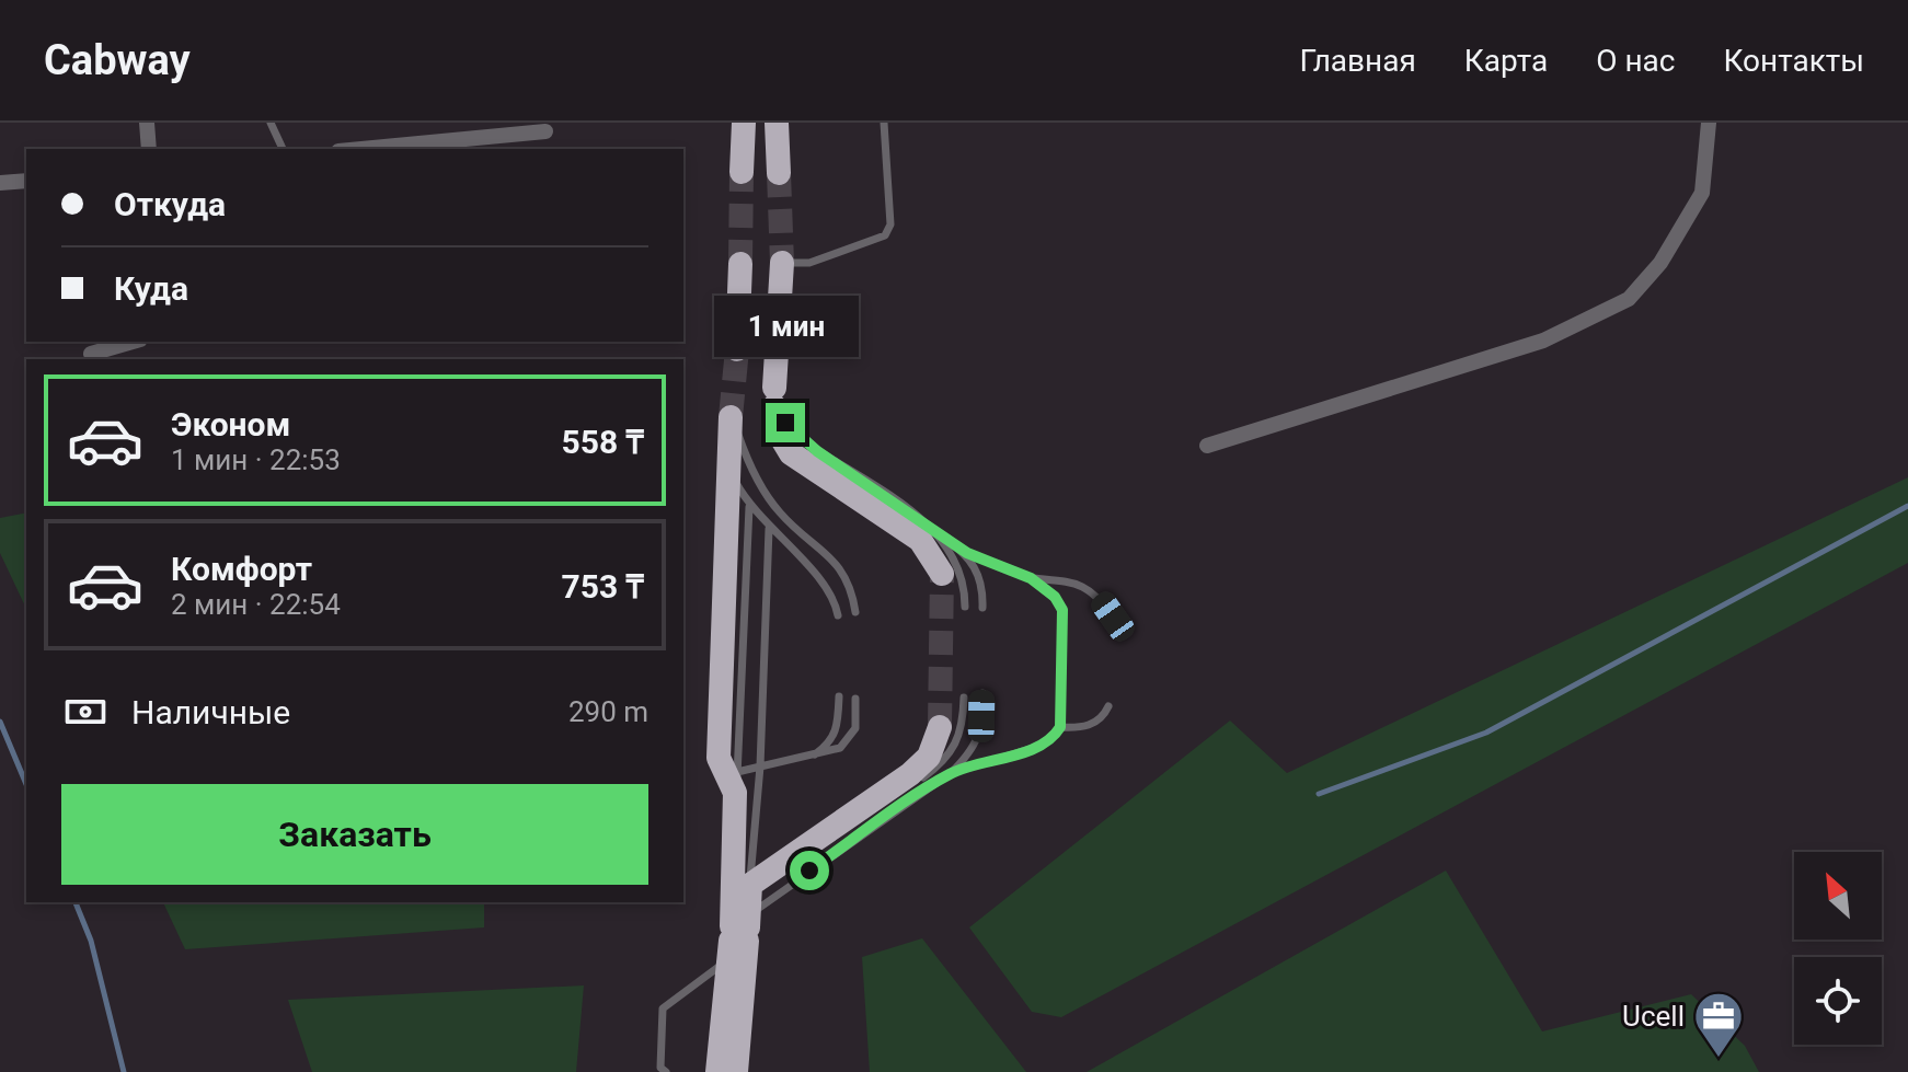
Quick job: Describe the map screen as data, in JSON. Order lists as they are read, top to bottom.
{
  "places": {
    "office": ["Ucell"]
  },
  "north": "top left",
  "page": {
    "header": "Cabway",
    "nav": [
      "Главная",
      "Карта",
      "О нас",
      "Контакты"
    ],
    "banner": ["Откуда", "Куда"],
    "bubble": "1 мин",
    "list": [
      {
        "name": "Эконом",
        "note": "1 мин · 22:53",
        "value": "558 ₸"
      },
      {
        "name": "Комфорт",
        "note": "2 мин · 22:54",
        "value": "753 ₸"
      }
    ],
    "pay": ["Наличные", "290 m"],
    "buttons": "Заказать"
  }
}
